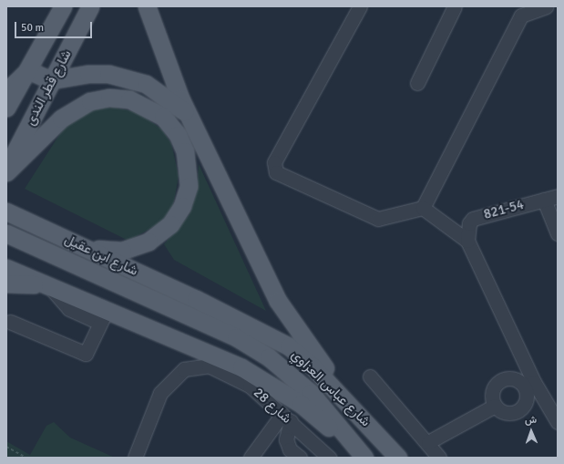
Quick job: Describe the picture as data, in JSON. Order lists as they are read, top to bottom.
{
  "streets": {
    "main road": ["شارع قطر الندى", "شارع ابن عقيل", "شارع عباس العزاوي"],
    "street": ["821-54", "شارع 28"]
  },
  "crossings": [
    ["شارع ابن عقيل", "شارع عباس العزاوي"]
  ],
  "scale_bar": "50 m",
  "north": "top"
}
